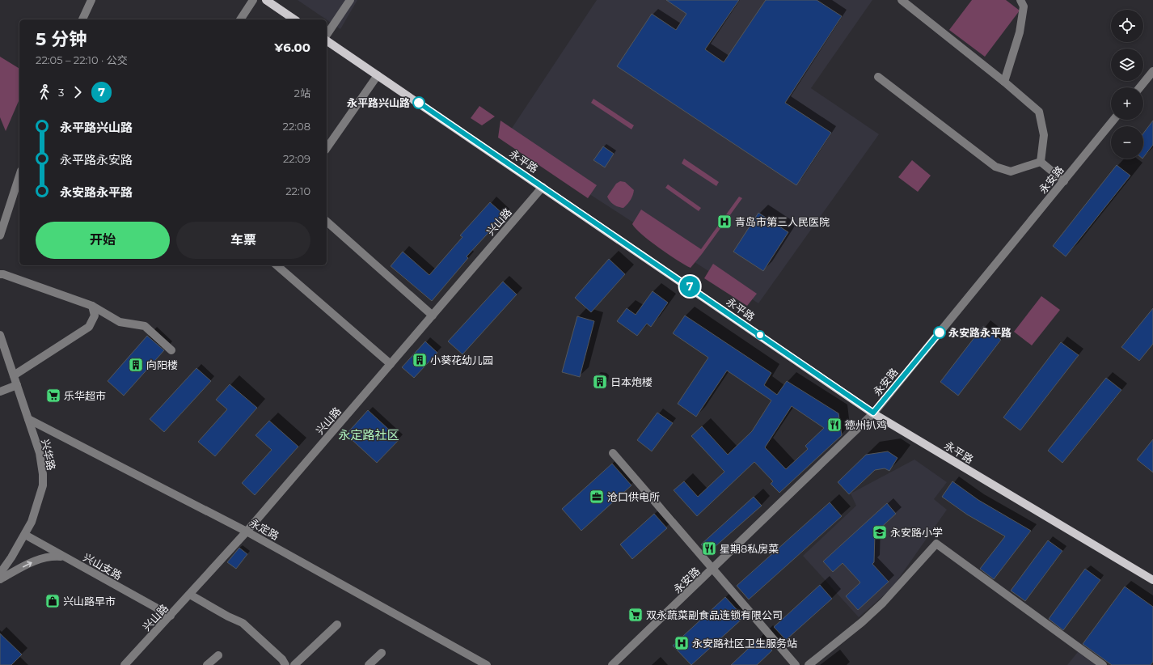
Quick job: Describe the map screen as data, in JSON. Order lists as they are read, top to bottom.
{
  "streets": {
    "main road": ["永平路"],
    "street": [
      "永安路",
      "兴山路",
      "兴华路",
      "永定路",
      "兴山支路"
    ]
  },
  "crossings": [
    ["永平路", "永安路"],
    ["永平路", "兴山路"],
    ["兴山路", "永定路"],
    ["兴山路", "兴山支路"],
    ["兴华路", "永定路"],
    ["兴华路", "兴山支路"]
  ],
  "districts": ["永定路社区"],
  "places": {
    "other": ["永平路兴山路", "永安路永平路"],
    "hospital": ["青岛市第三人民医院", "永安路社区卫生服务站"],
    "building": ["小葵花幼儿园", "向阳楼", "日本炮楼"],
    "supermarket": ["乐华超市", "双永蔬菜副食品连锁有限公司"],
    "restaurant": ["徳州扒鸡", "星期8私房菜"],
    "office": ["沧口供电所"],
    "school or university": ["永安路小学"],
    "shop": ["兴山路早市"]
  },
  "lines": ["bus line 7"],
  "page": {
    "on_map": "7",
    "map_buttons": ["+", "−"],
    "heading": ["5 分钟", "22:05 – 22:10 · 公交", "¥6.00"],
    "legs": ["3", "7", "2站"],
    "list": [
      {
        "name": "永平路兴山路",
        "value": "22:08"
      },
      {
        "name": "永平路永安路",
        "value": "22:09"
      },
      {
        "name": "永安路永平路",
        "value": "22:10"
      }
    ],
    "buttons": ["开始", "车票"]
  }
}
